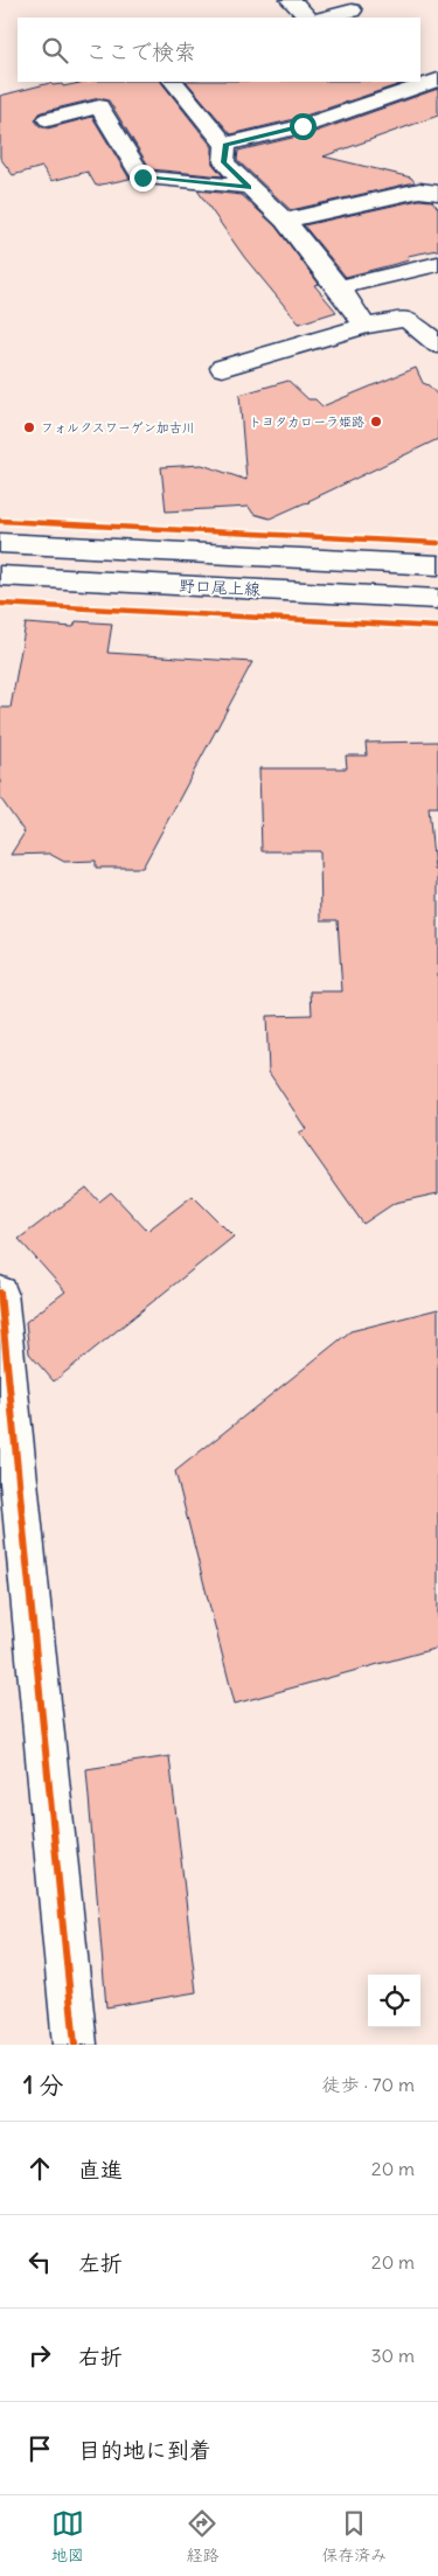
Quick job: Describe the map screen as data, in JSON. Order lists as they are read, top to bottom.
{
  "streets": {
    "street": ["野口尾上線"]
  },
  "places": ["トヨタカローラ姫路", "フォルクスワーゲン加古川"],
  "page": {
    "search": "ここで検索",
    "heading": ["1 分", "徒歩 · 70 m"],
    "list": [
      ["直進", "20 m"],
      ["左折", "20 m"],
      ["右折", "30 m"],
      "目的地に到着"
    ],
    "nav": ["地図", "経路", "保存済み"]
  }
}
